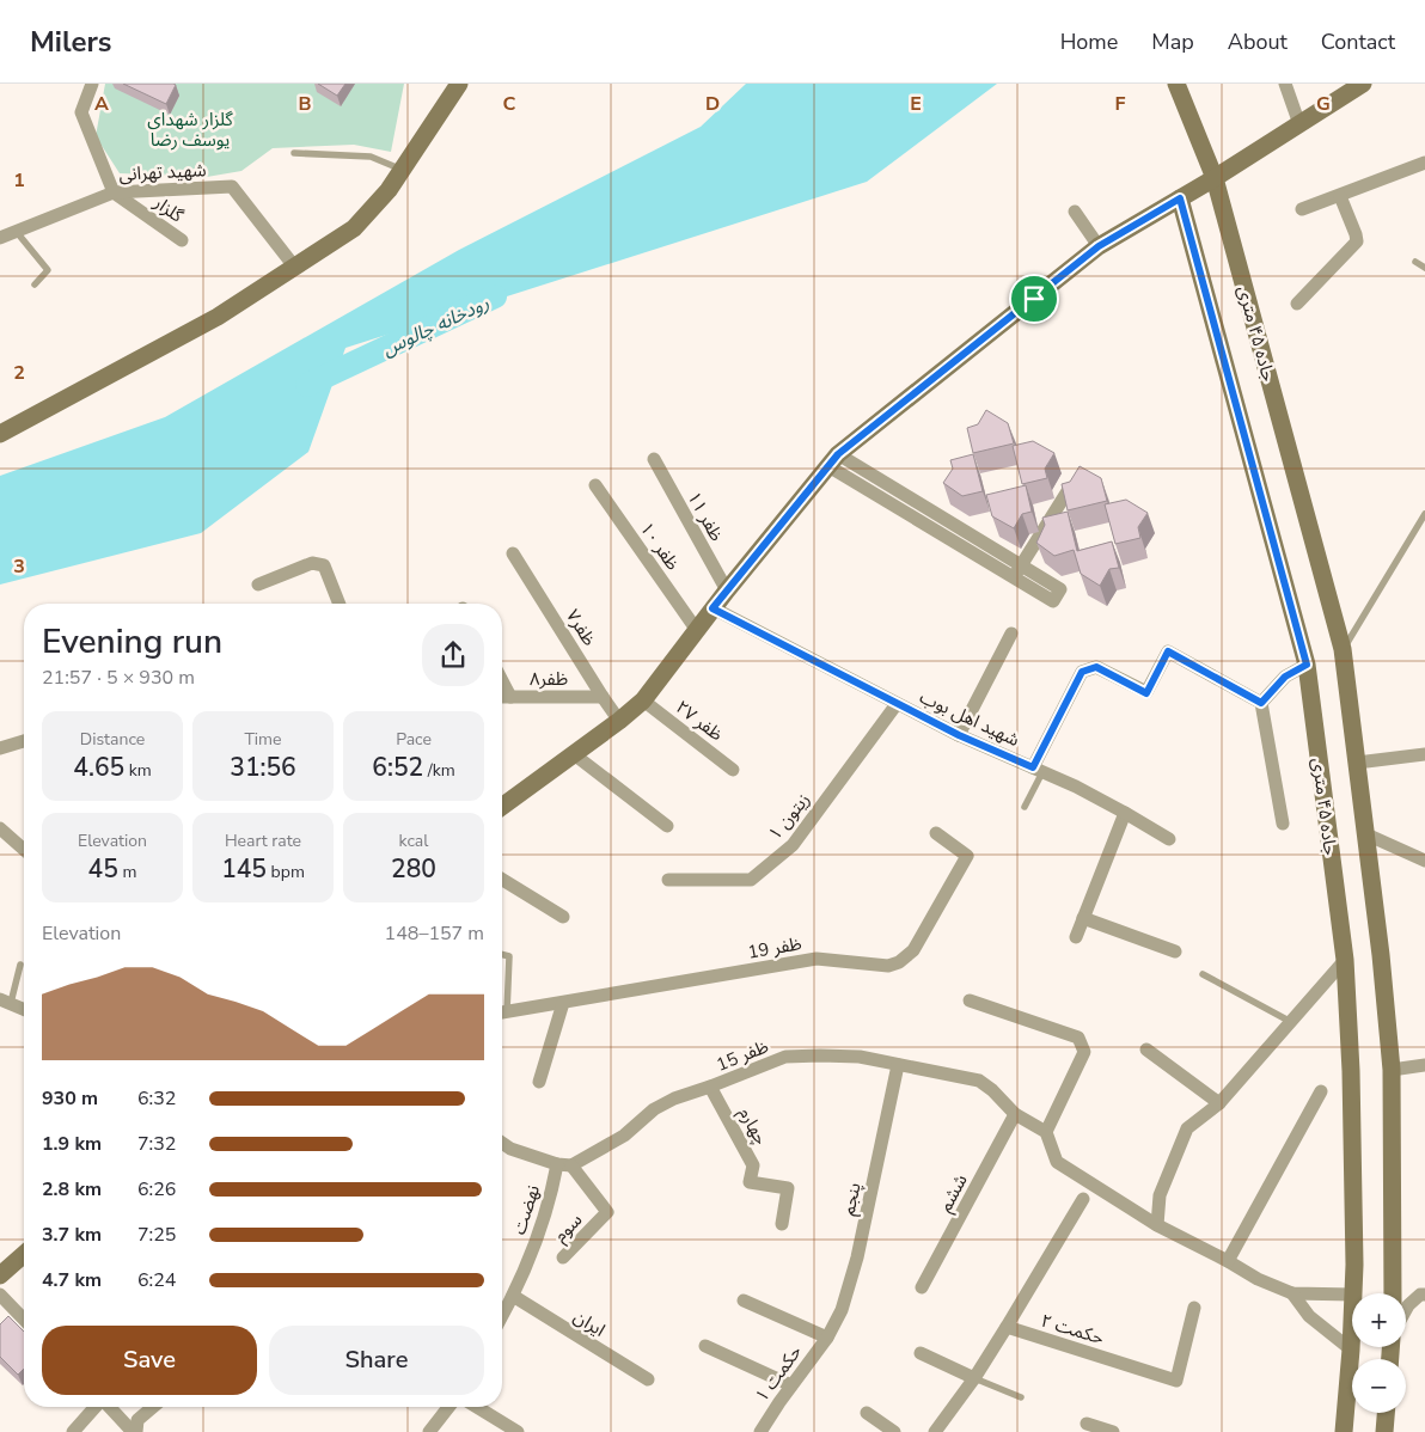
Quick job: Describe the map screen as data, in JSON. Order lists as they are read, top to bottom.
{
  "streets": {
    "street": [
      "شهید تهرانی",
      "گلزار",
      "جاده ۴۵ متری",
      "ظفر ۱۱",
      "ظفر ۱۰",
      "ظفر۷",
      "ظفر۸",
      "شهید اهل بوب",
      "ظفر ۲۷",
      "زیتون ۱",
      "ظفر 19",
      "ظفر 15",
      "چهارم",
      "ششم",
      "پنجم",
      "نهضت",
      "سوم",
      "ایران",
      "حکمت ۲",
      "حکمت ۱"
    ]
  },
  "crossings": [
    ["شهید تهرانی", "گلزار"],
    ["ظفر۷", "ظفر۸"],
    ["شهید اهل بوب", "زیتون ۱"],
    ["ظفر 15", "چهارم"],
    ["ظفر 15", "ششم"],
    ["ظفر 15", "پنجم"],
    ["ظفر 15", "نهضت"],
    ["ظفر 15", "سوم"],
    ["پنجم", "حکمت ۱"],
    ["نهضت", "سوم"],
    ["نهضت", "ایران"]
  ],
  "water": ["رودخانه چالوس"],
  "parks": ["گلزار شهدای یوسف رضا"],
  "page": {
    "header": "Milers",
    "nav": [
      "Home",
      "Map",
      "About",
      "Contact"
    ],
    "heading": ["Evening run", "21:57 · 5 × 930 m"],
    "stats": [
      ["Distance", "4.65 km"],
      ["Time", "31:56"],
      ["Pace", "6:52 /km"],
      ["Elevation", "45 m"],
      ["Heart rate", "145 bpm"],
      ["kcal", "280"]
    ],
    "chart": ["Elevation", "148–157 m"],
    "list": [
      {
        "name": "930 m",
        "note": "6:32"
      },
      {
        "name": "1.9 km",
        "note": "7:32"
      },
      {
        "name": "2.8 km",
        "note": "6:26"
      },
      {
        "name": "3.7 km",
        "note": "7:25"
      },
      {
        "name": "4.7 km",
        "note": "6:24"
      }
    ],
    "map_buttons": ["+", "−"],
    "buttons": ["Save", "Share"]
  },
  "grid": {
    "columns": [
      "A",
      "B",
      "C",
      "D",
      "E",
      "F",
      "G"
    ],
    "rows": ["1", "2", "3"]
  }
}
